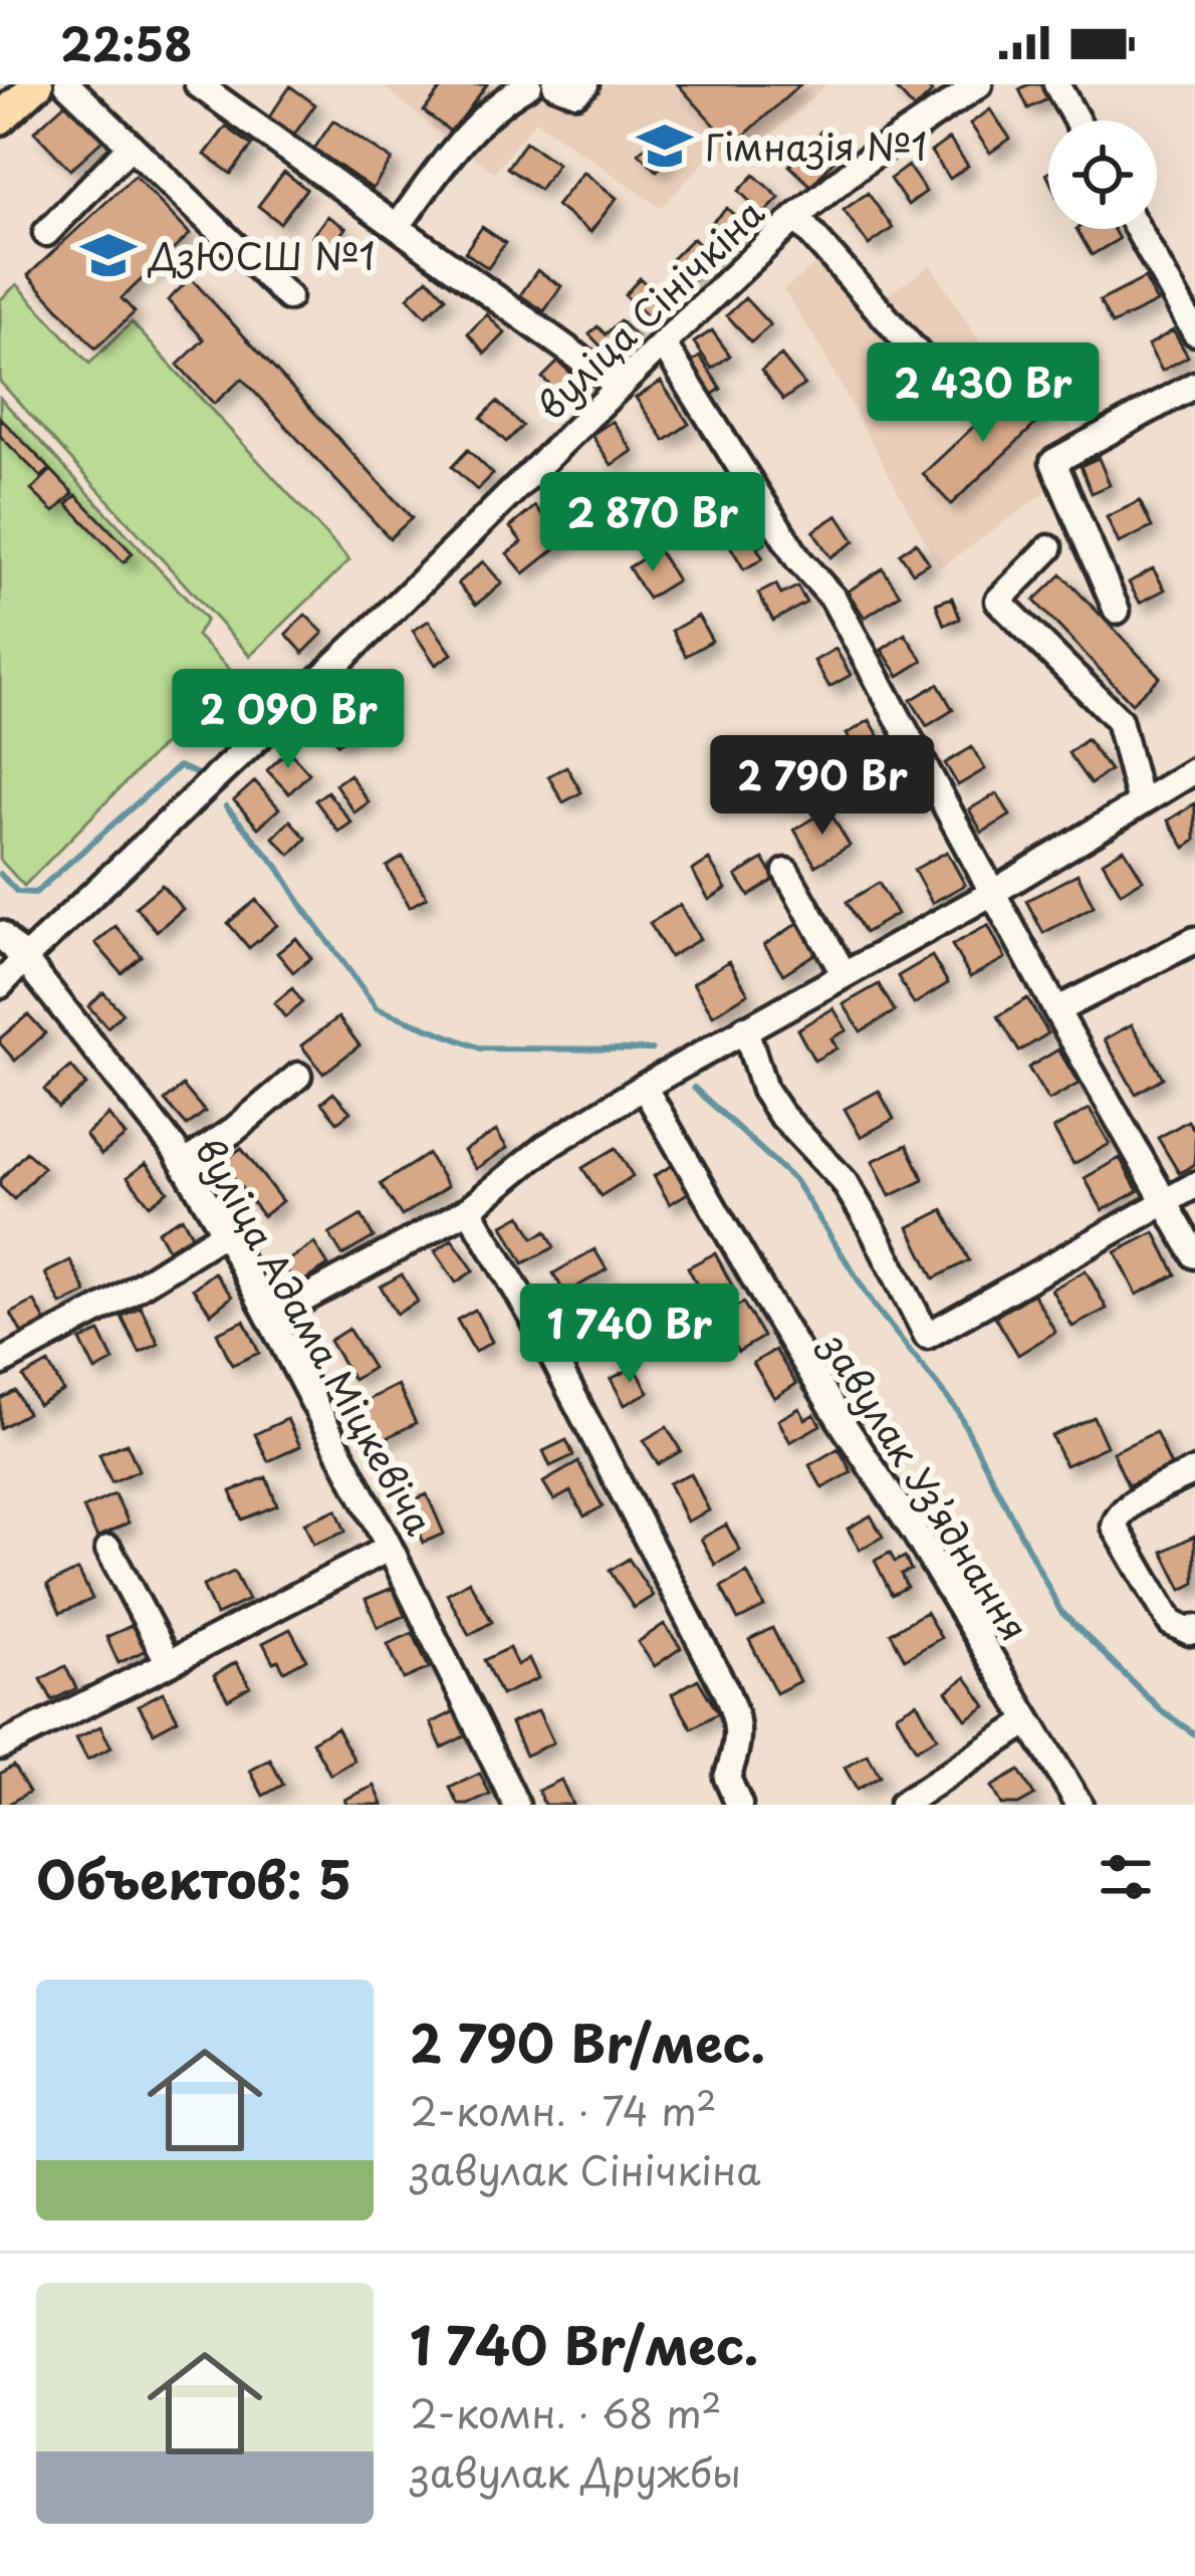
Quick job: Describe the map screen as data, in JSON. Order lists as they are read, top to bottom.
{
  "streets": {
    "street": ["вуліца Сінічкіна", "вуліца Адама Міцкевіча", "завулак Узʼяднання"]
  },
  "crossings": [
    ["вуліца Сінічкіна", "вуліца Адама Міцкевіча"]
  ],
  "places": {
    "school or university": ["Гімназія №1", "ДзЮСШ №1"]
  },
  "page": {
    "status": "22:58",
    "price": [
      "2 430 Br",
      "2 870 Br",
      "2 090 Br",
      "2 790 Br",
      "1 740 Br"
    ],
    "heading": "Объектов: 5",
    "list": [
      {
        "name": "2 790 Br/мес.",
        "note": "2-комн. · 74 m² · завулак Сінічкіна"
      },
      {
        "name": "1 740 Br/мес.",
        "note": "2-комн. · 68 m² · завулак Дружбы"
      }
    ]
  }
}
